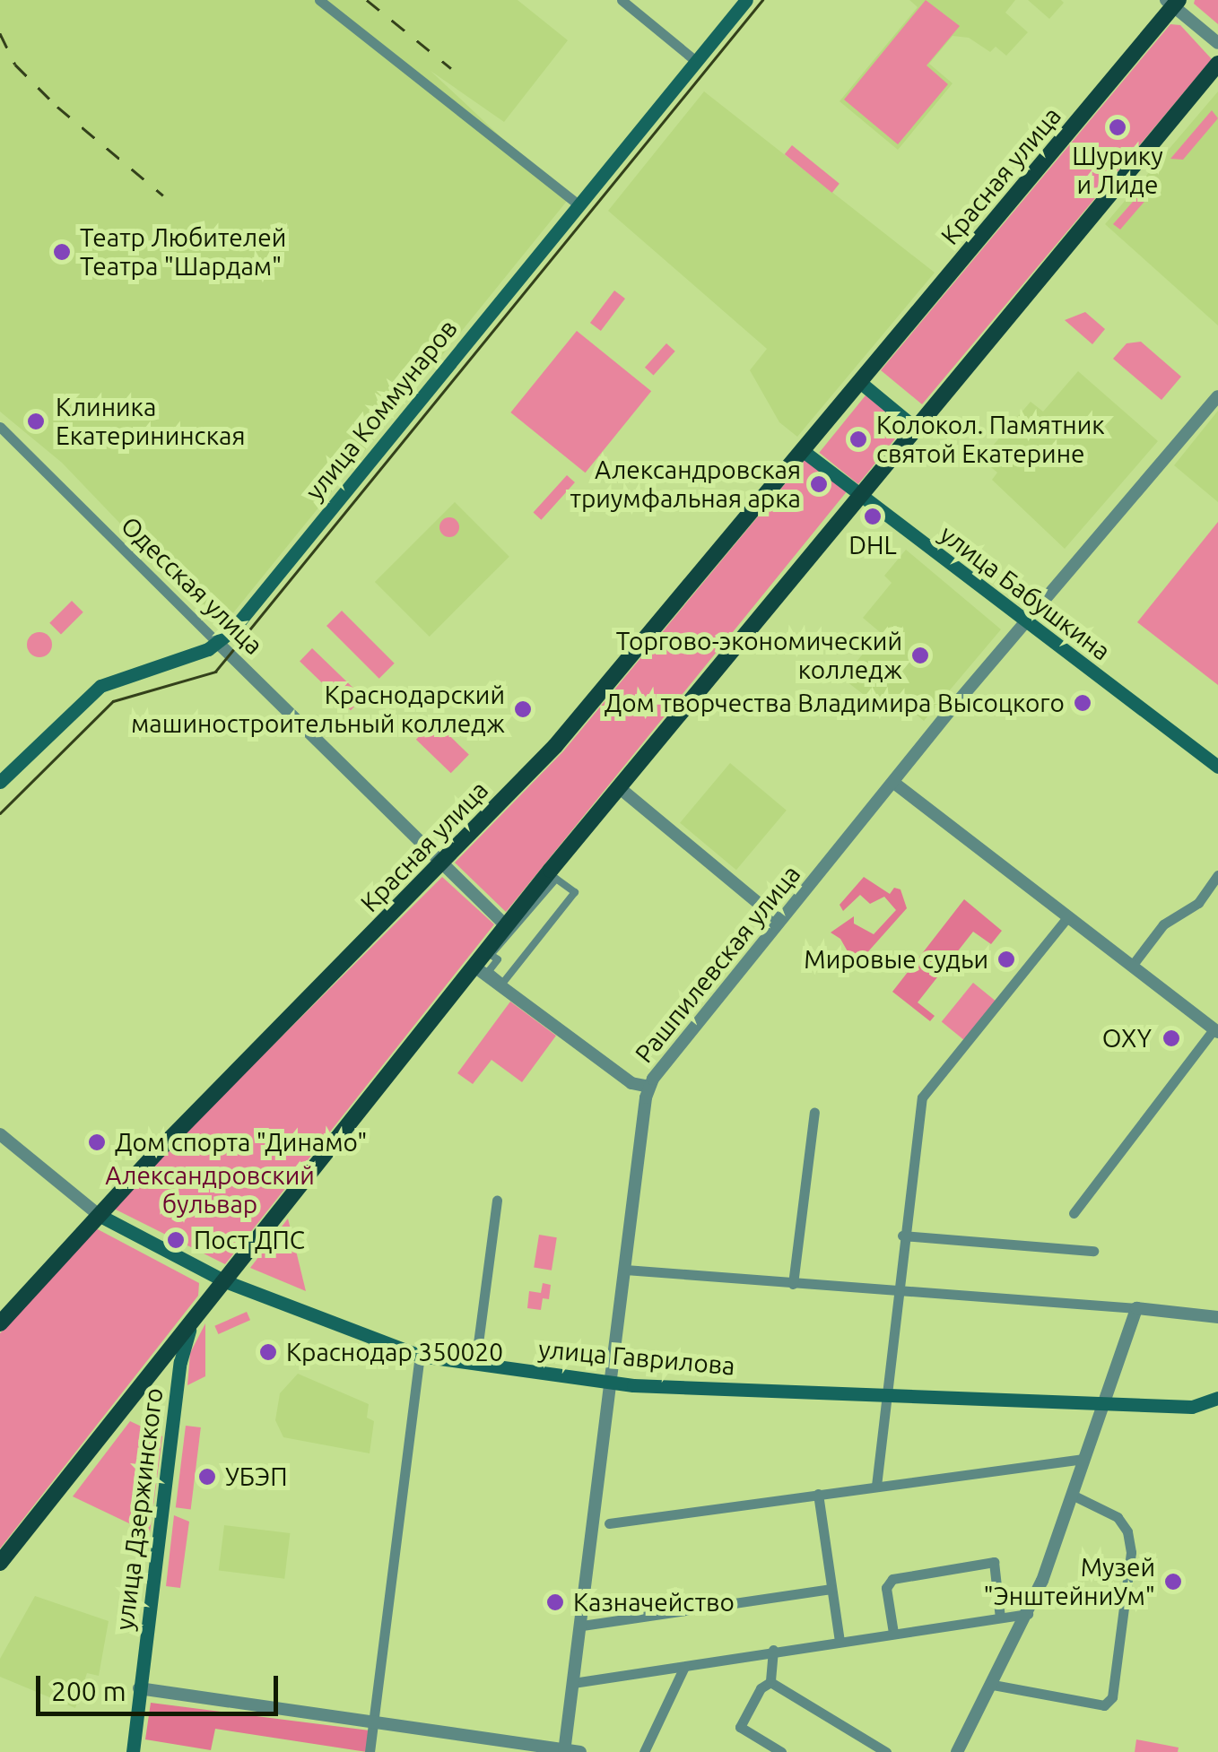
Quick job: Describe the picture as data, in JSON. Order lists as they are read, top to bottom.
{
  "streets": {
    "main road": [
      "Красная улица",
      "улица Коммунаров",
      "улица Бабушкина",
      "улица Гаврилова",
      "улица Дзержинского"
    ],
    "street": ["Одесская улица", "Рашпилевская улица"]
  },
  "crossings": [
    ["Красная улица", "Одесская улица"],
    ["Красная улица", "улица Бабушкина"],
    ["Красная улица", "улица Гаврилова"],
    ["улица Коммунаров", "Одесская улица"],
    ["улица Бабушкина", "Рашпилевская улица"],
    ["Рашпилевская улица", "улица Гаврилова"]
  ],
  "parks": ["Александровский бульвар"],
  "places": [
    "Шурику и Лиде",
    "Театр Любителей Театра \"Шардам\"",
    "Клиника Екатерининская",
    "Колокол. Памятник святой Екатерине",
    "Александровская триумфальная арка",
    "DHL",
    "Торгово-экономический колледж",
    "Дом творчества Владимира Высоцкого",
    "Краснодарский машиностроительный колледж",
    "Мировые судьи",
    "OXY",
    "Дом спорта \"Динамо\"",
    "Пост ДПС",
    "Краснодар 350020",
    "УБЭП",
    "Музей \"ЭнштейниУм\"",
    "Казначейство"
  ],
  "scale_bar": "200 m"
}
